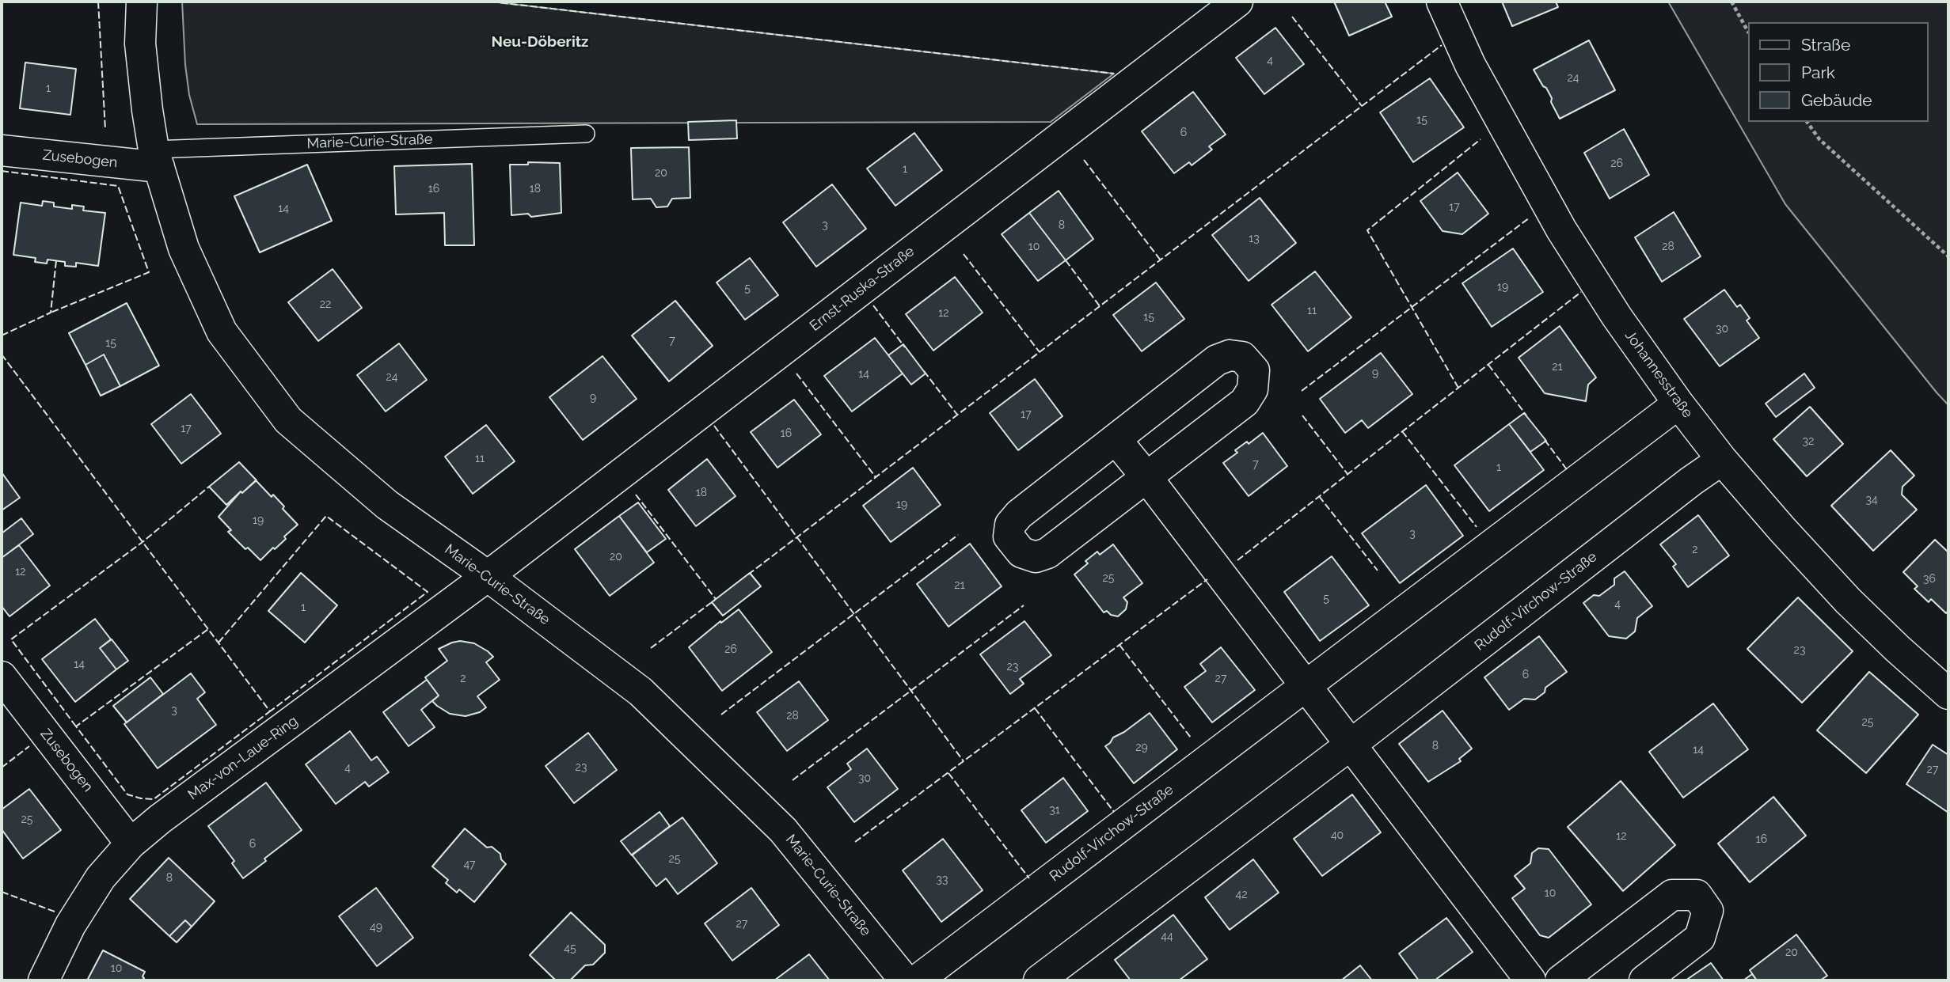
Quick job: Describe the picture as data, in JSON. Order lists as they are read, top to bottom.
{
  "streets": {
    "street": [
      "Marie-Curie-Straße",
      "Zusebogen",
      "Ernst-Ruska-Straße",
      "Johannesstraße",
      "Rudolf-Virchow-Straße",
      "Max-von-Laue-Ring"
    ]
  },
  "crossings": [
    ["Marie-Curie-Straße", "Zusebogen"],
    ["Marie-Curie-Straße", "Ernst-Ruska-Straße"],
    ["Marie-Curie-Straße", "Max-von-Laue-Ring"],
    ["Zusebogen", "Max-von-Laue-Ring"],
    ["Ernst-Ruska-Straße", "Max-von-Laue-Ring"],
    ["Johannesstraße", "Rudolf-Virchow-Straße"]
  ],
  "districts": ["Neu-Döberitz"],
  "house_numbers": [
    "4",
    "24",
    "1",
    "15",
    "6",
    "26",
    "1",
    "20",
    "16",
    "18",
    "17",
    "14",
    "3",
    "8",
    "13",
    "10",
    "28",
    "19",
    "5",
    "22",
    "11",
    "12",
    "15",
    "30",
    "7",
    "15",
    "21",
    "9",
    "14",
    "24",
    "9",
    "17",
    "17",
    "16",
    "32",
    "11",
    "7",
    "1",
    "18",
    "34",
    "19",
    "19",
    "3",
    "2",
    "20",
    "12",
    "25",
    "36",
    "21",
    "5",
    "4",
    "1",
    "26",
    "23",
    "14",
    "23",
    "6",
    "2",
    "27",
    "3",
    "28",
    "25",
    "8",
    "29",
    "14",
    "23",
    "4",
    "27",
    "30",
    "31",
    "25",
    "40",
    "12",
    "16",
    "6",
    "25",
    "47",
    "8",
    "33",
    "10",
    "42",
    "27",
    "49",
    "44",
    "45",
    "20",
    "10"
  ],
  "legend": ["Straße", "Park", "Gebäude"]
}
